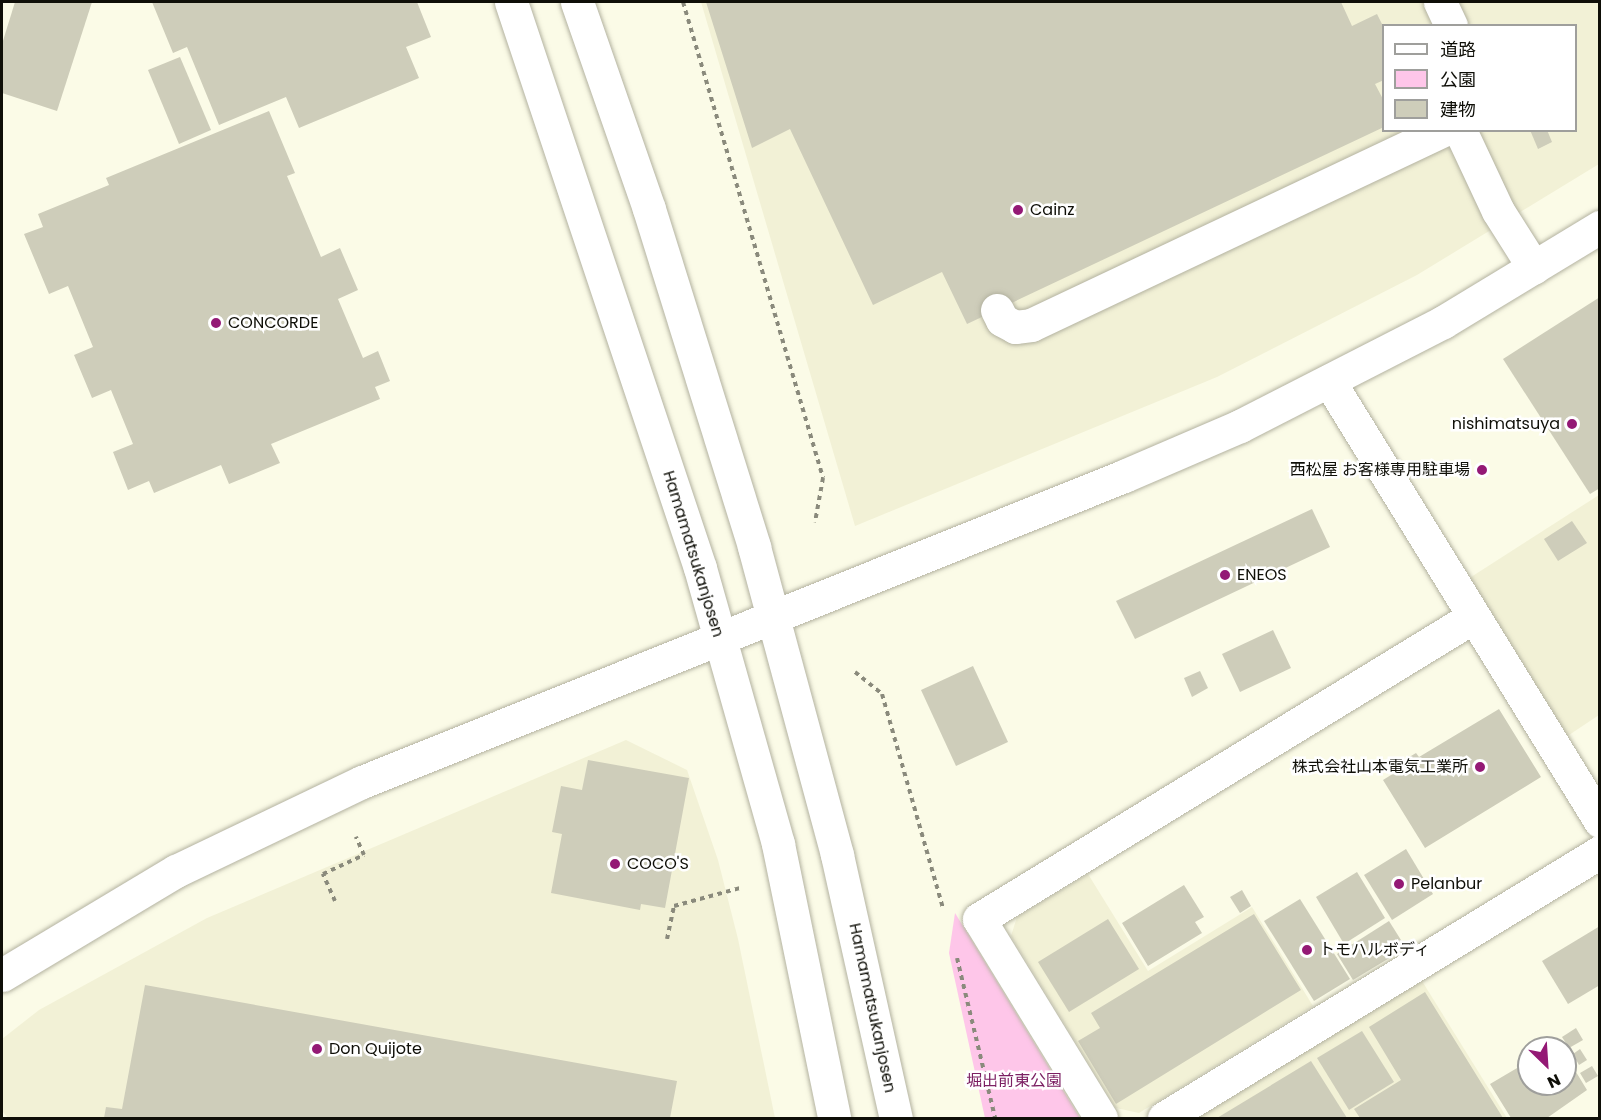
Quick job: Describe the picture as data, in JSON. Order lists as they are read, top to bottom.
{
  "streets": {
    "street": ["Hamamatsukanjosen"]
  },
  "parks": ["堀出前東公園"],
  "places": [
    "Cainz",
    "CONCORDE",
    "nishimatsuya",
    "西松屋 お客様専用駐車場",
    "ENEOS",
    "株式会社山本電気工業所",
    "COCO'S",
    "Pelanbur",
    "トモハルボディ",
    "Don Quijote"
  ],
  "legend": ["道路", "公園", "建物"],
  "north": "bottom right"
}
